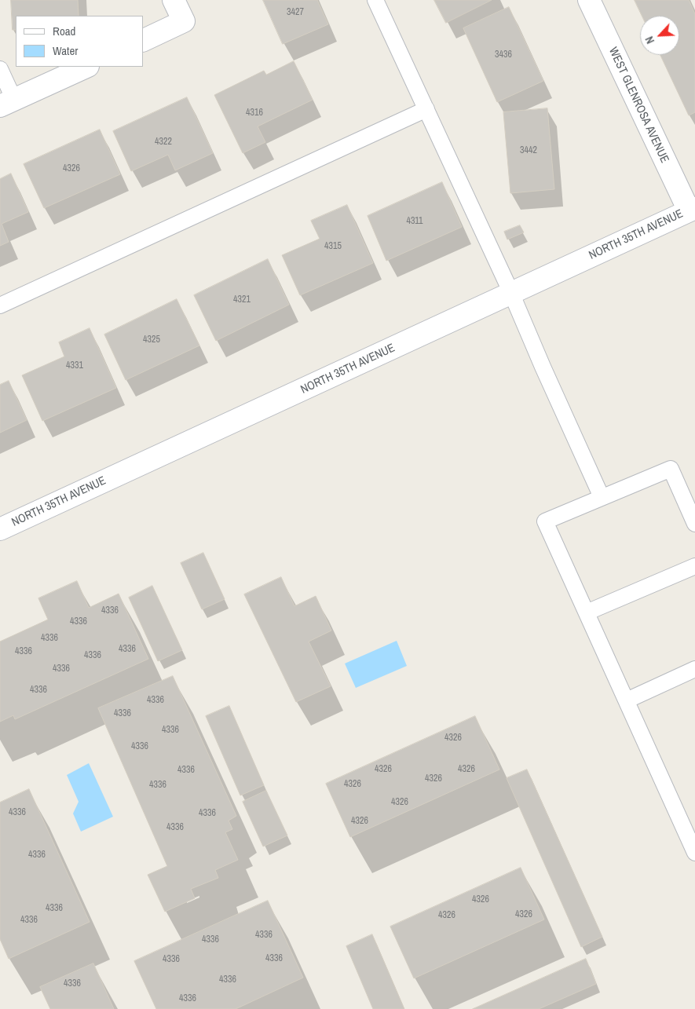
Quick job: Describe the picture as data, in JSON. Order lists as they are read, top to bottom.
{
  "streets": {
    "main road": ["WEST GLENROSA AVENUE", "NORTH 35TH AVENUE"]
  },
  "crossings": [
    ["WEST GLENROSA AVENUE", "NORTH 35TH AVENUE"]
  ],
  "house_numbers": [
    "3427",
    "3436",
    "4316",
    "4322",
    "3442",
    "4326",
    "4311",
    "4315",
    "4321",
    "4325",
    "4331",
    "4336",
    "4336",
    "4336",
    "4336",
    "4336",
    "4336",
    "4336",
    "4336",
    "4336",
    "4336",
    "4336",
    "4326",
    "4336",
    "4326",
    "4326",
    "4336",
    "4326",
    "4326",
    "4336",
    "4326",
    "4336",
    "4336",
    "4326",
    "4336",
    "4336",
    "4326",
    "4336",
    "4326",
    "4326",
    "4336",
    "4336",
    "4336",
    "4336",
    "4336",
    "4336",
    "4336",
    "4336"
  ],
  "legend": ["Road", "Water"],
  "north": "bottom left"
}
